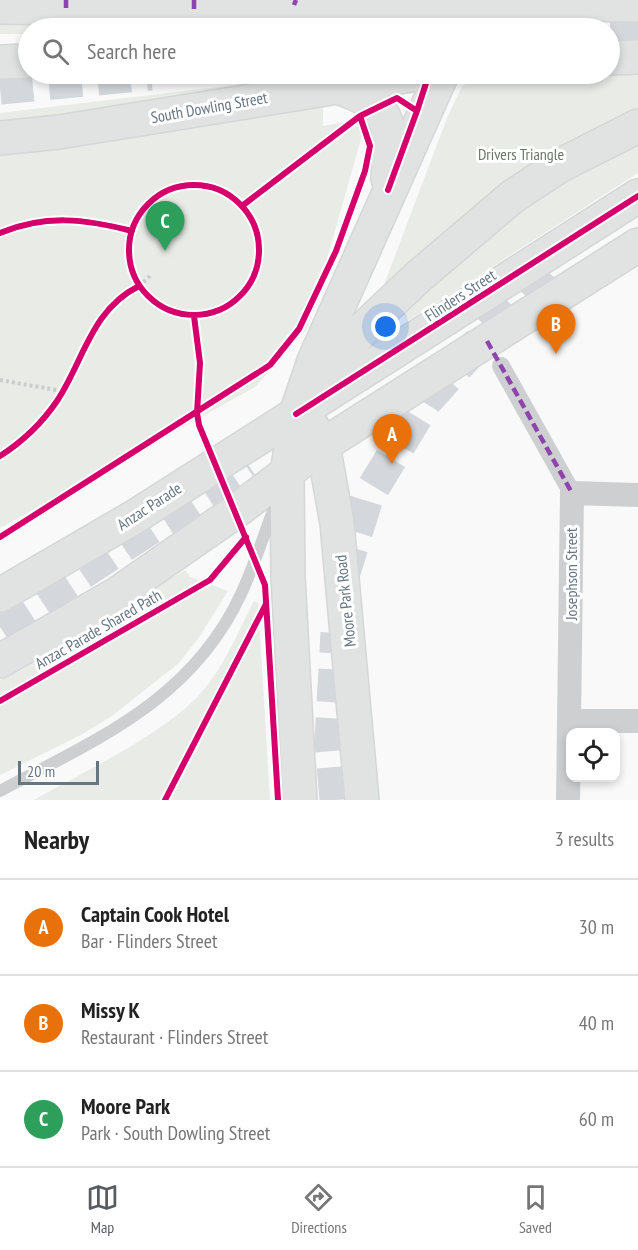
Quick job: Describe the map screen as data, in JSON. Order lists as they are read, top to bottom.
{
  "streets": {
    "main road": [
      "South Dowling Street",
      "Flinders Street",
      "Anzac Parade",
      "Moore Park Road"
    ],
    "street": ["Josephson Street"],
    "cycle path": ["Anzac Parade Shared Path"]
  },
  "crossings": [
    ["Flinders Street", "Anzac Parade"],
    ["Flinders Street", "Moore Park Road"],
    ["Anzac Parade", "Moore Park Road"]
  ],
  "parks": ["Drivers Triangle"],
  "scale_bar": "20 m",
  "page": {
    "search": "Search here",
    "pins": ["C", "B", "A"],
    "scale": "20 m",
    "heading": ["Nearby", "3 results"],
    "list": [
      {
        "mark": "A",
        "name": "Captain Cook Hotel",
        "note": "Bar · Flinders Street",
        "value": "30 m"
      },
      {
        "mark": "B",
        "name": "Missy K",
        "note": "Restaurant · Flinders Street",
        "value": "40 m"
      },
      {
        "mark": "C",
        "name": "Moore Park",
        "note": "Park · South Dowling Street",
        "value": "60 m"
      }
    ],
    "nav": ["Map", "Directions", "Saved"]
  }
}
